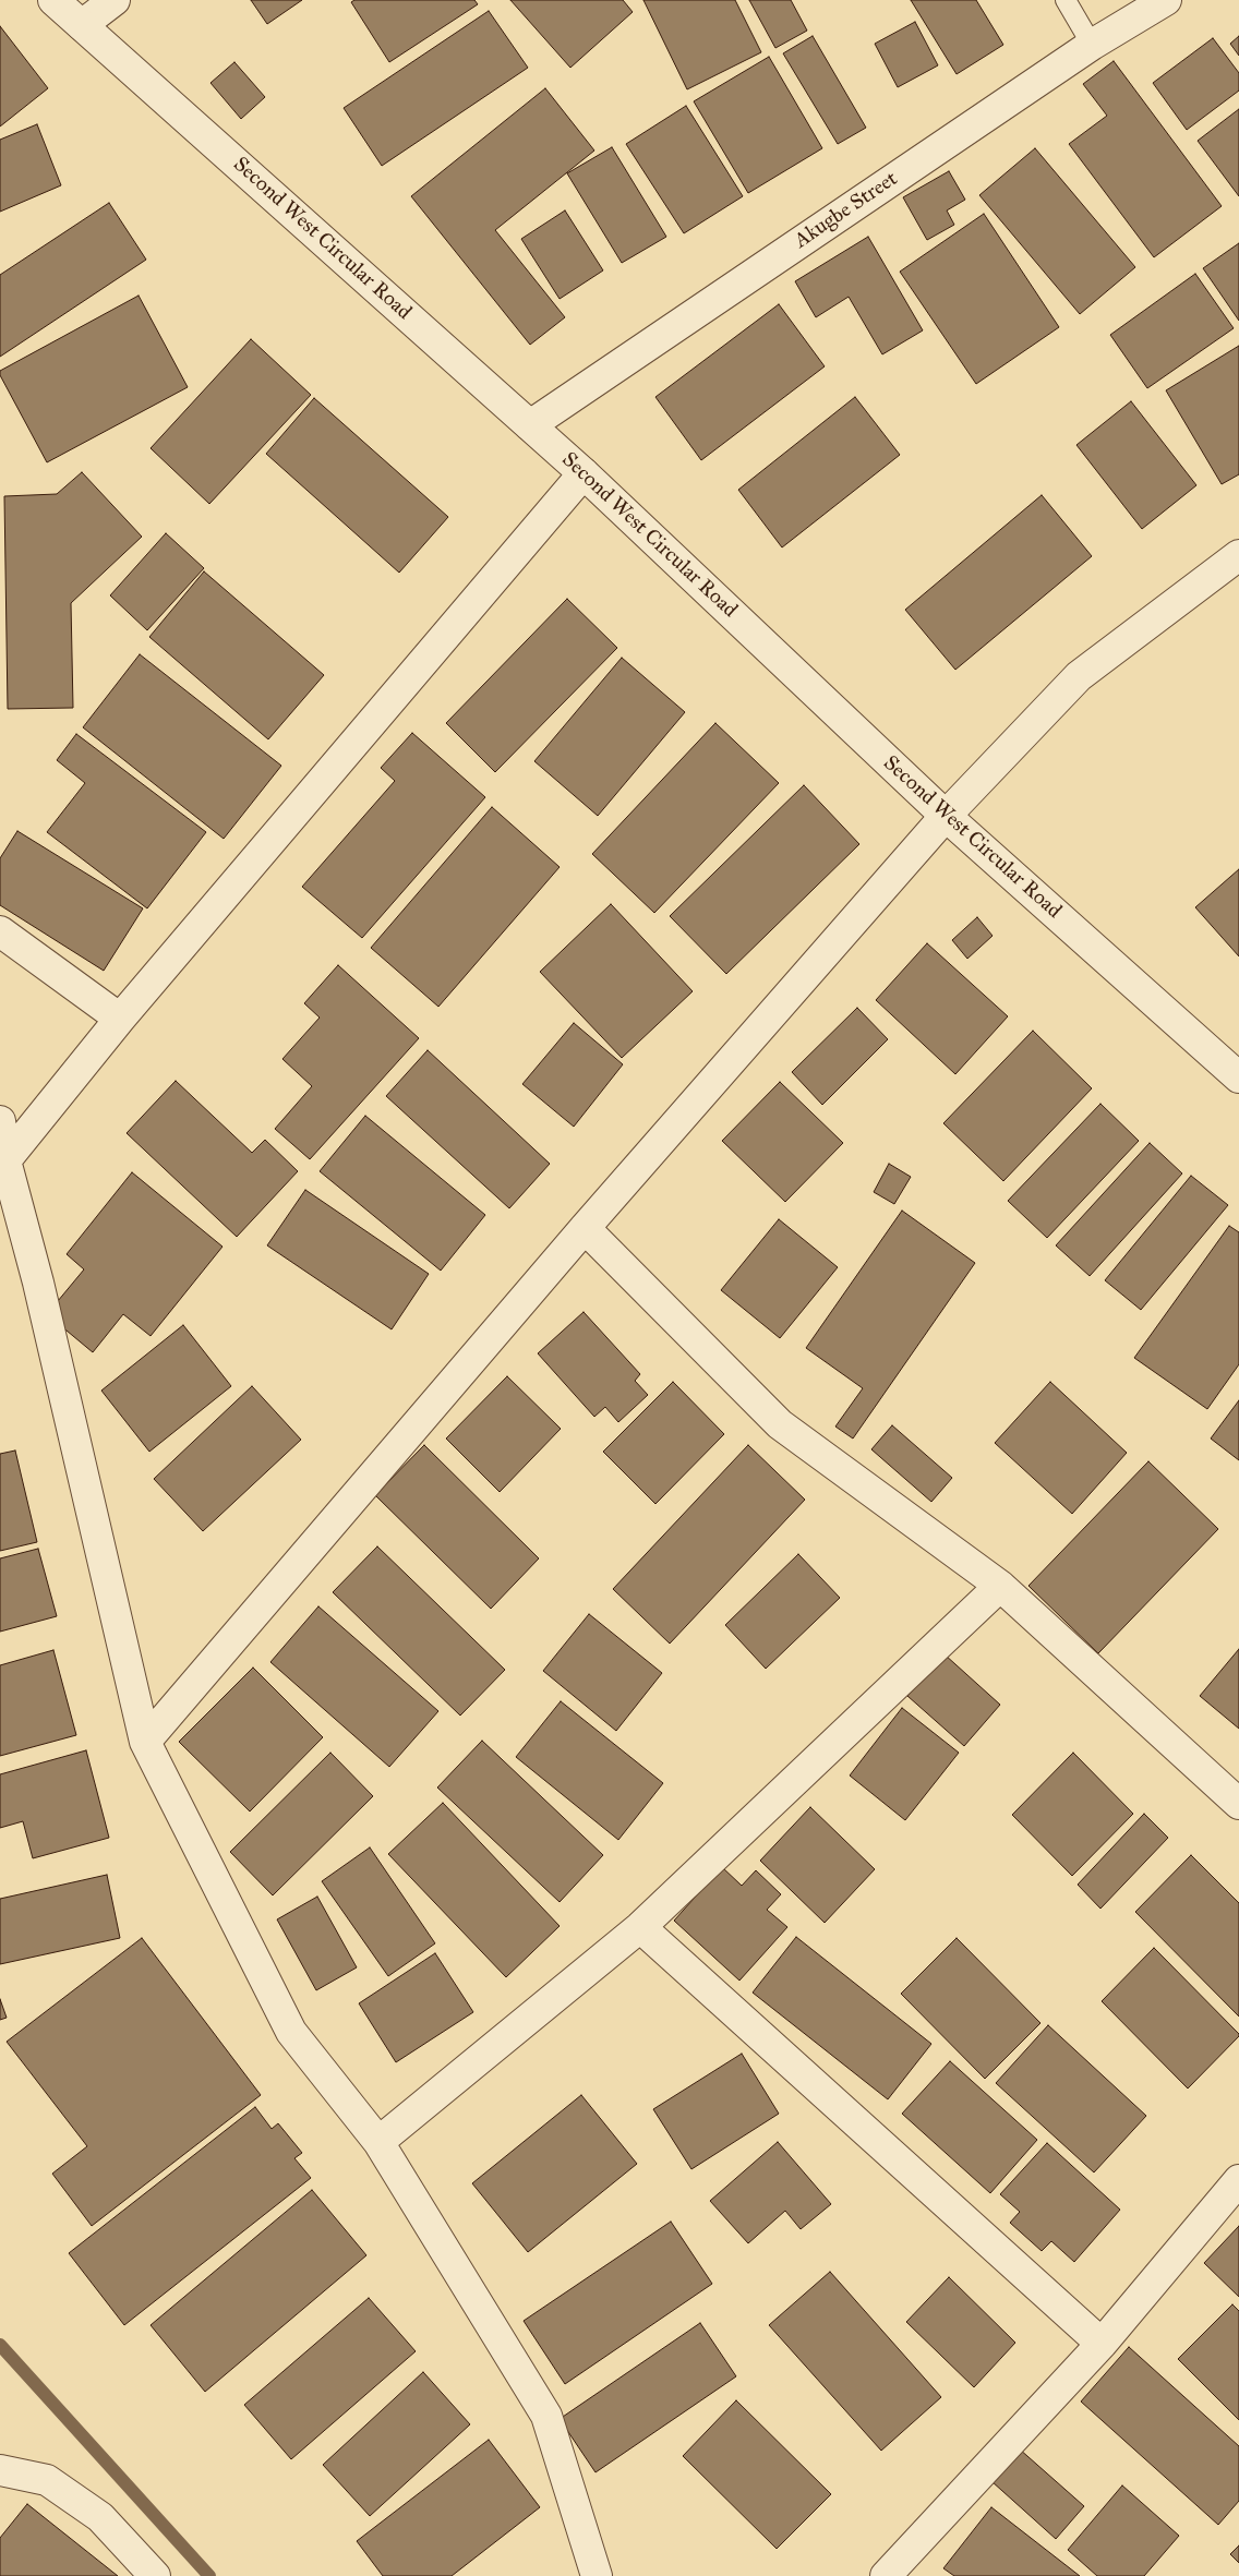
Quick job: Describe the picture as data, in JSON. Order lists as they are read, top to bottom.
{
  "streets": {
    "street": ["Akugbe Street", "Second West Circular Road"]
  },
  "crossings": [
    ["Akugbe Street", "Second West Circular Road"]
  ]
}
